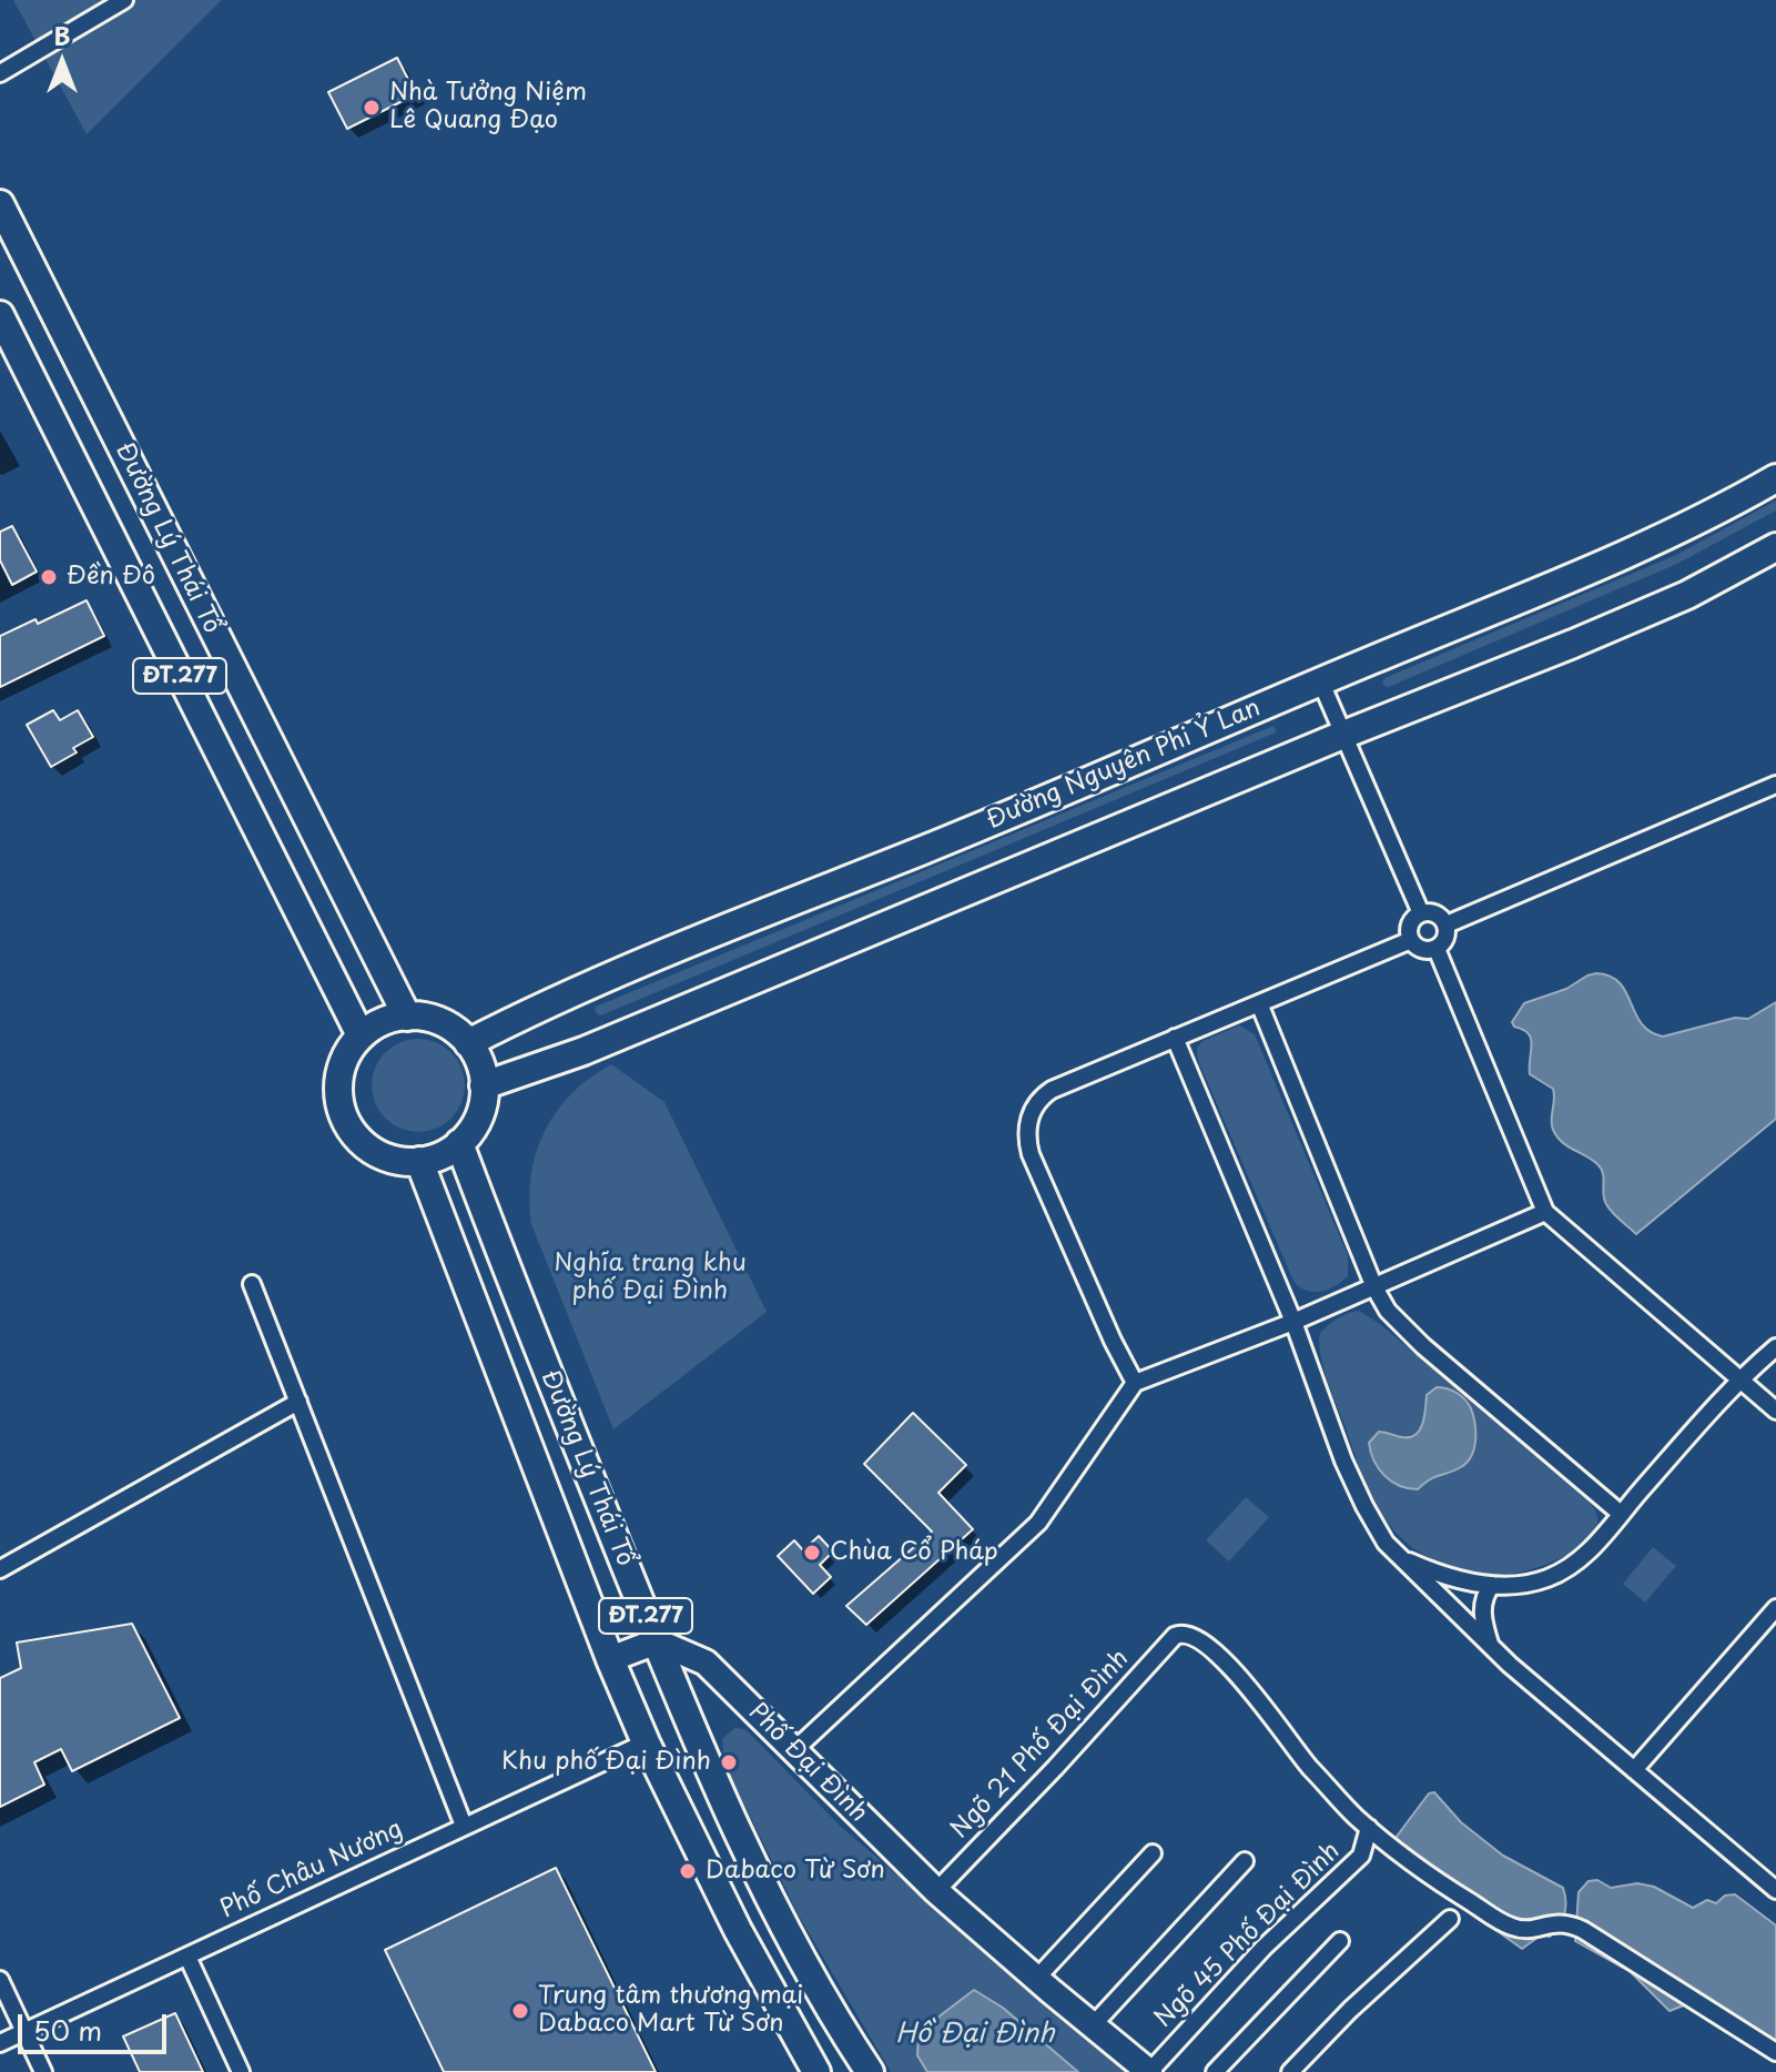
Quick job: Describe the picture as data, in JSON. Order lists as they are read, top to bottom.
{
  "streets": {
    "main road": ["Đường Lý Thái Tổ", "ĐT.277", "Đường Nguyên Phi Ỷ Lan"],
    "street": [
      "Ngõ 21 Phố Đại Đình",
      "Phố Đại Đình",
      "Phố Châu Nương",
      "Ngõ 45 Phố Đại Đình"
    ]
  },
  "crossings": [
    ["Đường Lý Thái Tổ", "Đường Nguyên Phi Ỷ Lan"],
    ["Đường Lý Thái Tổ", "Phố Đại Đình"],
    ["Đường Lý Thái Tổ", "Phố Châu Nương"],
    ["Ngõ 21 Phố Đại Đình", "Phố Đại Đình"],
    ["Ngõ 21 Phố Đại Đình", "Ngõ 45 Phố Đại Đình"],
    ["Phố Đại Đình", "Ngõ 45 Phố Đại Đình"]
  ],
  "water": ["Hồ Đại Đình"],
  "parks": ["Nghĩa trang khu phố Đại Đình"],
  "places": [
    "Nhà Tưởng Niệm Lê Quang Đạo",
    "Đền Đô",
    "Chùa Cổ Pháp",
    "Khu phố Đại Đình",
    "Dabaco Từ Sơn",
    "Trung tâm thương mại Dabaco Mart Từ Sơn"
  ],
  "scale_bar": "50 m",
  "north": "top"
}
